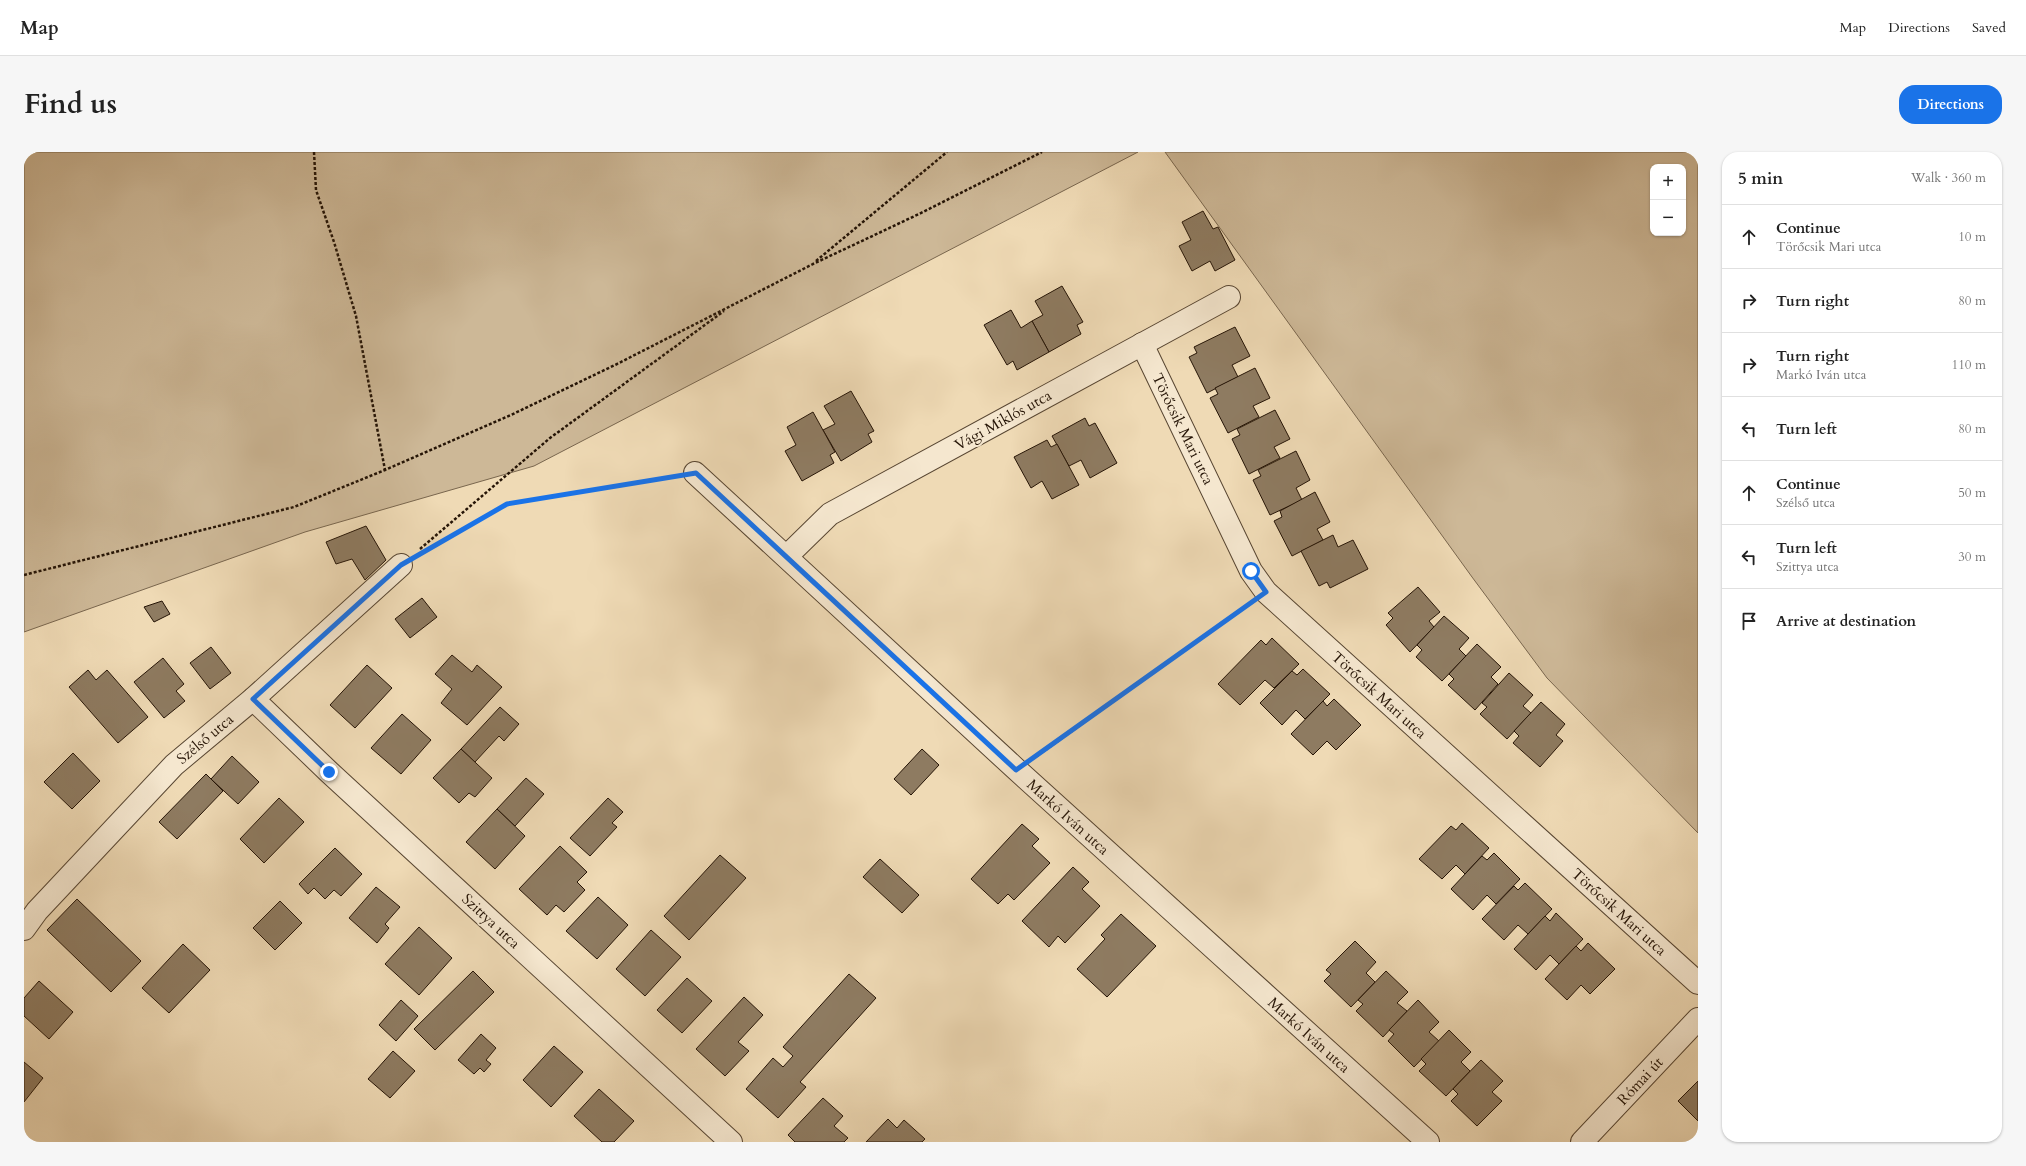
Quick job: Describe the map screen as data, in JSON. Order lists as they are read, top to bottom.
{
  "streets": {
    "street": [
      "Vági Miklós utca",
      "Törőcsik Mari utca",
      "Szélső utca",
      "Markó Iván utca",
      "Szittya utca",
      "Római út"
    ]
  },
  "crossings": [
    ["Vági Miklós utca", "Törőcsik Mari utca"],
    ["Vági Miklós utca", "Markó Iván utca"],
    ["Szélső utca", "Szittya utca"]
  ],
  "page": {
    "header": "Map",
    "nav": ["Map", "Directions", "Saved"],
    "title": "Find us",
    "buttons": "Directions",
    "heading": ["5 min", "Walk · 360 m"],
    "map_buttons": ["+", "−"],
    "list": [
      ["Continue", "Törőcsik Mari utca", "10 m"],
      ["Turn right", "80 m"],
      ["Turn right", "Markó Iván utca", "110 m"],
      ["Turn left", "80 m"],
      ["Continue", "Szélső utca", "50 m"],
      ["Turn left", "Szittya utca", "30 m"],
      "Arrive at destination"
    ]
  }
}
